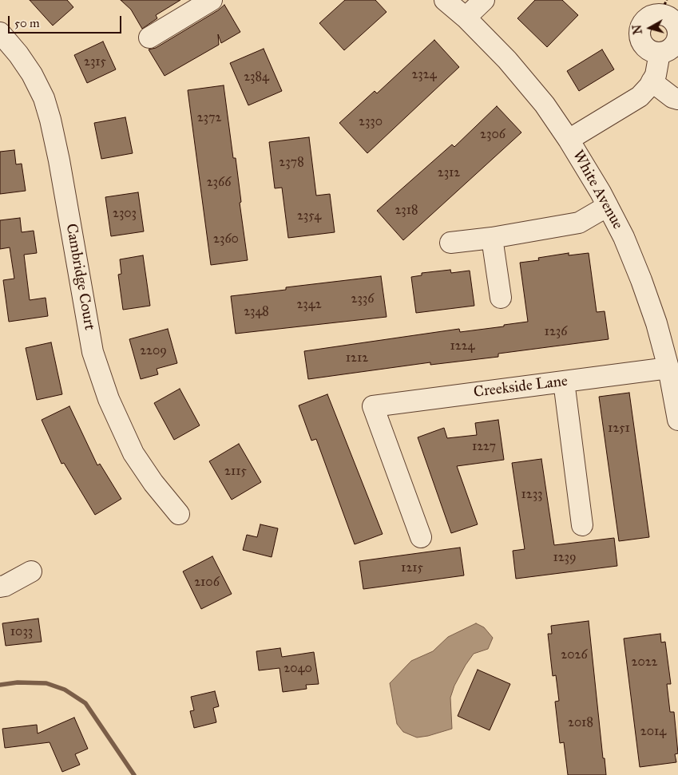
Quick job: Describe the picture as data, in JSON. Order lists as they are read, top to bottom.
{
  "streets": {
    "street": ["White Avenue", "Cambridge Court", "Creekside Lane"]
  },
  "crossings": [
    ["White Avenue", "Creekside Lane"]
  ],
  "house_numbers": [
    "2315",
    "2324",
    "2384",
    "2372",
    "2330",
    "2306",
    "2378",
    "2312",
    "2366",
    "2318",
    "2303",
    "2354",
    "2360",
    "2336",
    "2342",
    "2348",
    "1236",
    "1224",
    "2209",
    "1212",
    "1251",
    "1227",
    "2115",
    "1233",
    "1239",
    "1215",
    "2106",
    "1033",
    "2026",
    "2022",
    "2040",
    "2018",
    "2014"
  ],
  "scale_bar": "50 m",
  "north": "left"
}
